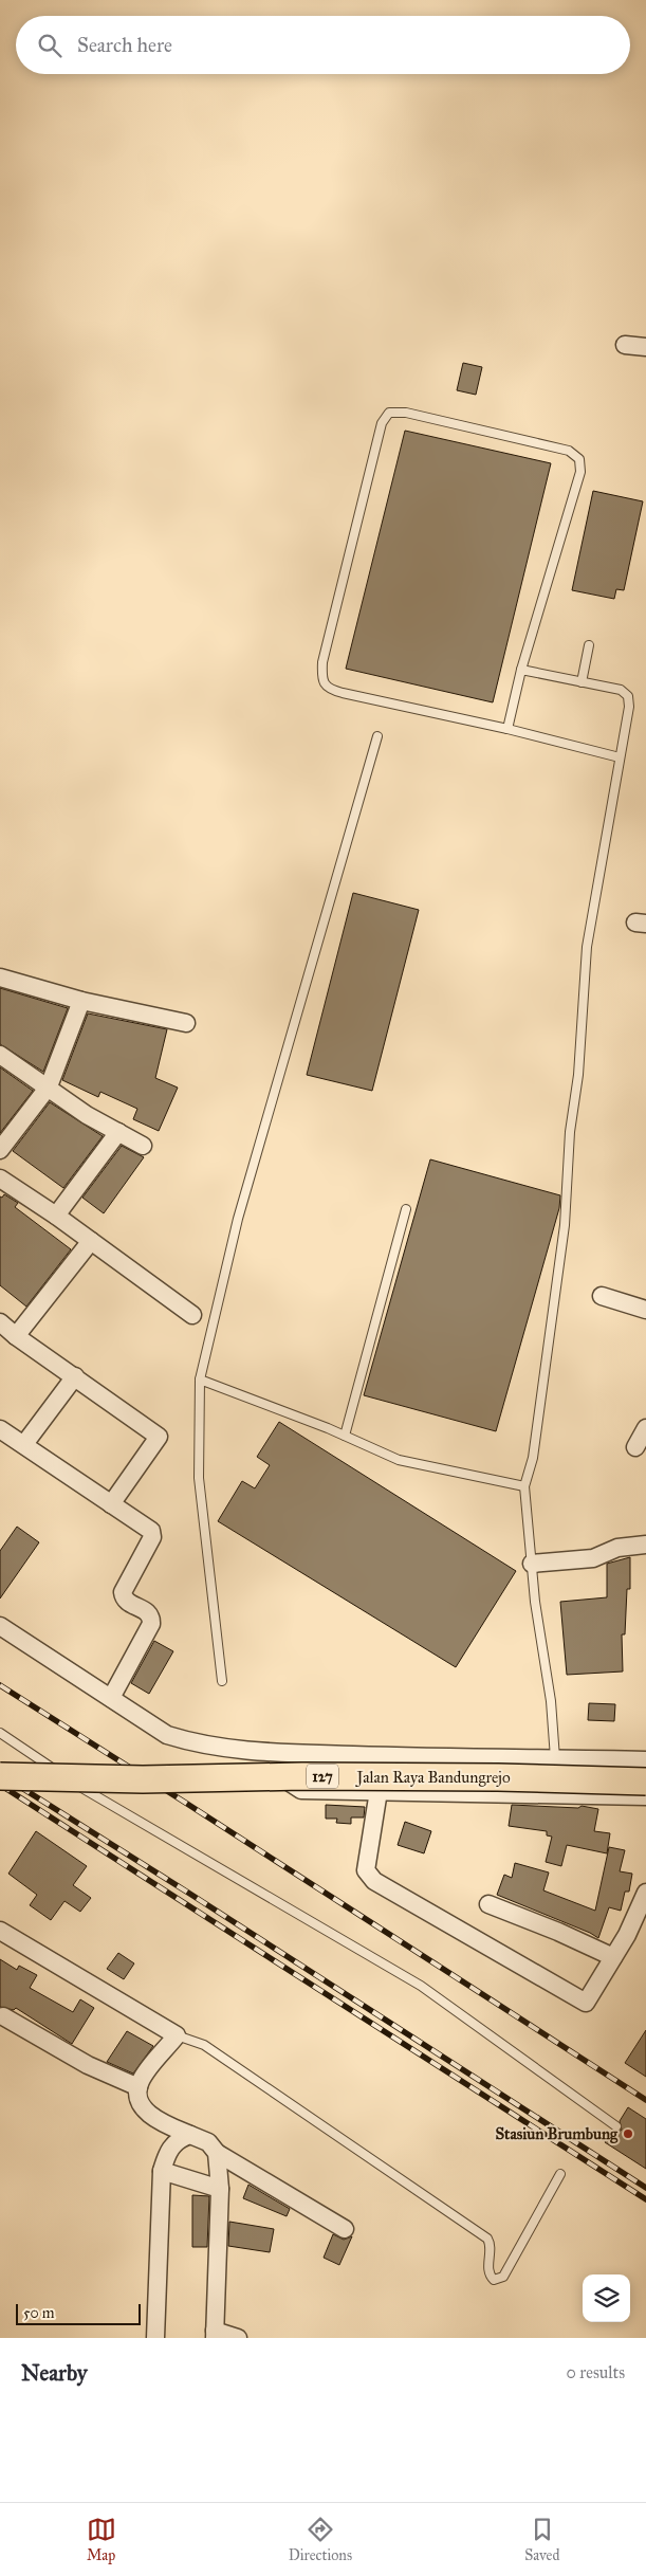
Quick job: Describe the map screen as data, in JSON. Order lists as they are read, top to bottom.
{
  "streets": {
    "main road": ["127", "Jalan Raya Bandungrejo"]
  },
  "places": ["Stasiun Brumbung"],
  "scale_bar": "50 m",
  "page": {
    "search": "Search here",
    "scale": "50 m",
    "heading": ["Nearby", "0 results"],
    "nav": ["Map", "Directions", "Saved"]
  }
}
